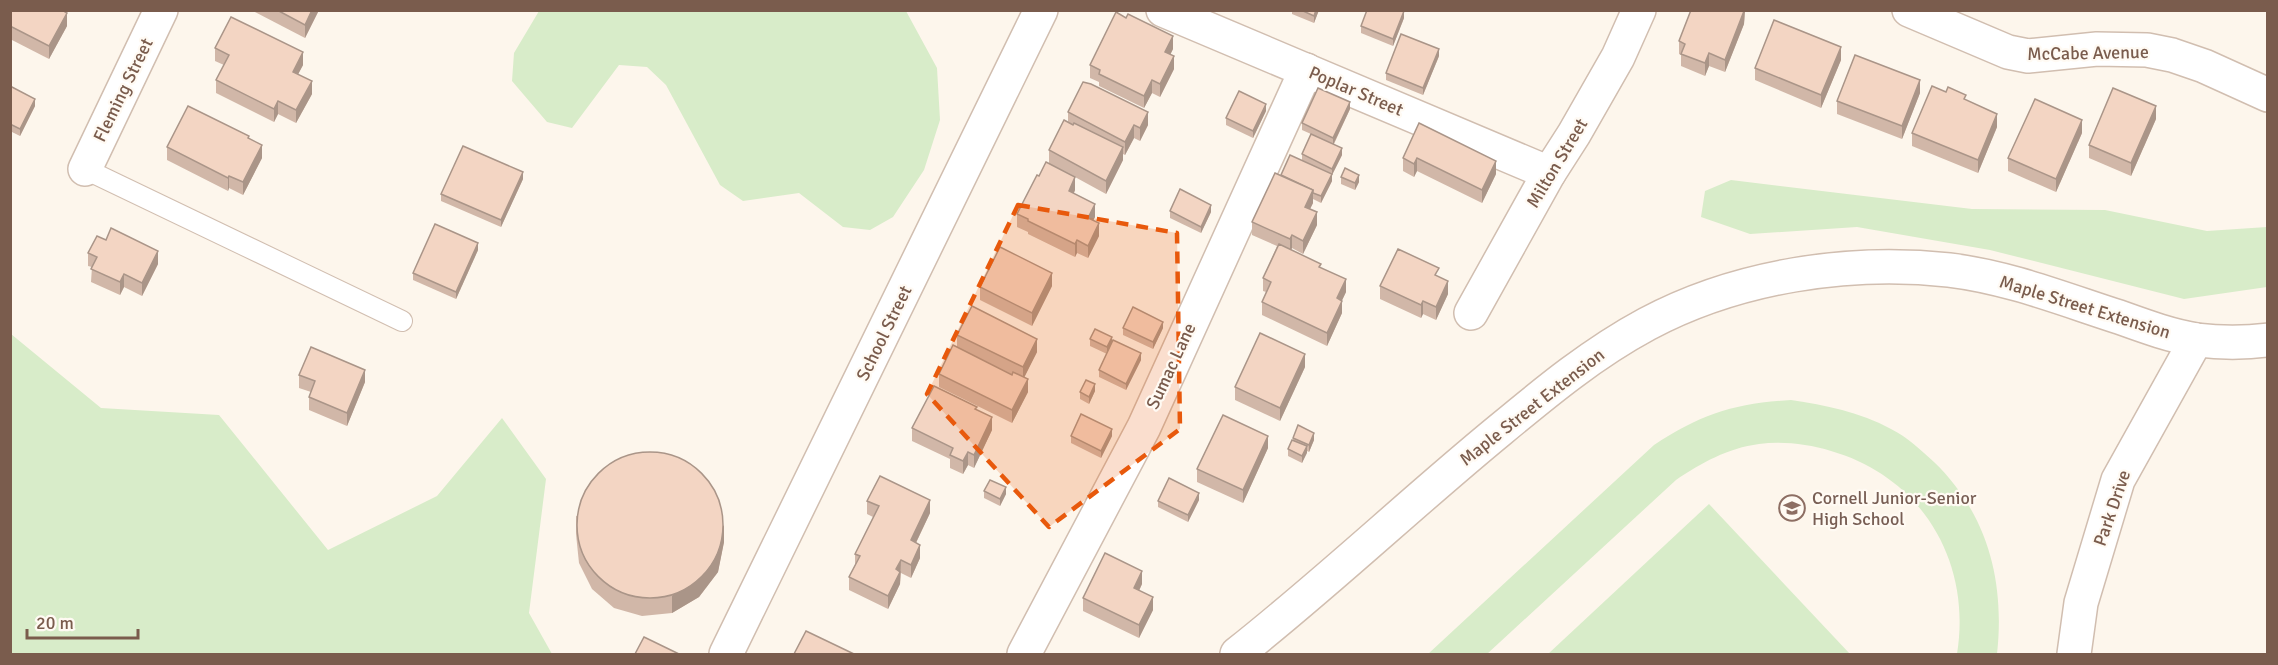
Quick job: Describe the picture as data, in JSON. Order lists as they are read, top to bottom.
{
  "streets": {
    "street": [
      "McCabe Avenue",
      "Fleming Street",
      "Poplar Street",
      "Milton Street",
      "Maple Street Extension",
      "School Street",
      "Sumac Lane",
      "Park Drive"
    ]
  },
  "crossings": [
    ["Poplar Street", "Milton Street"],
    ["Poplar Street", "Sumac Lane"],
    ["Maple Street Extension", "Park Drive"]
  ],
  "places": {
    "school or university": ["Cornell Junior-Senior High School"]
  },
  "scale_bar": "20 m"
}
